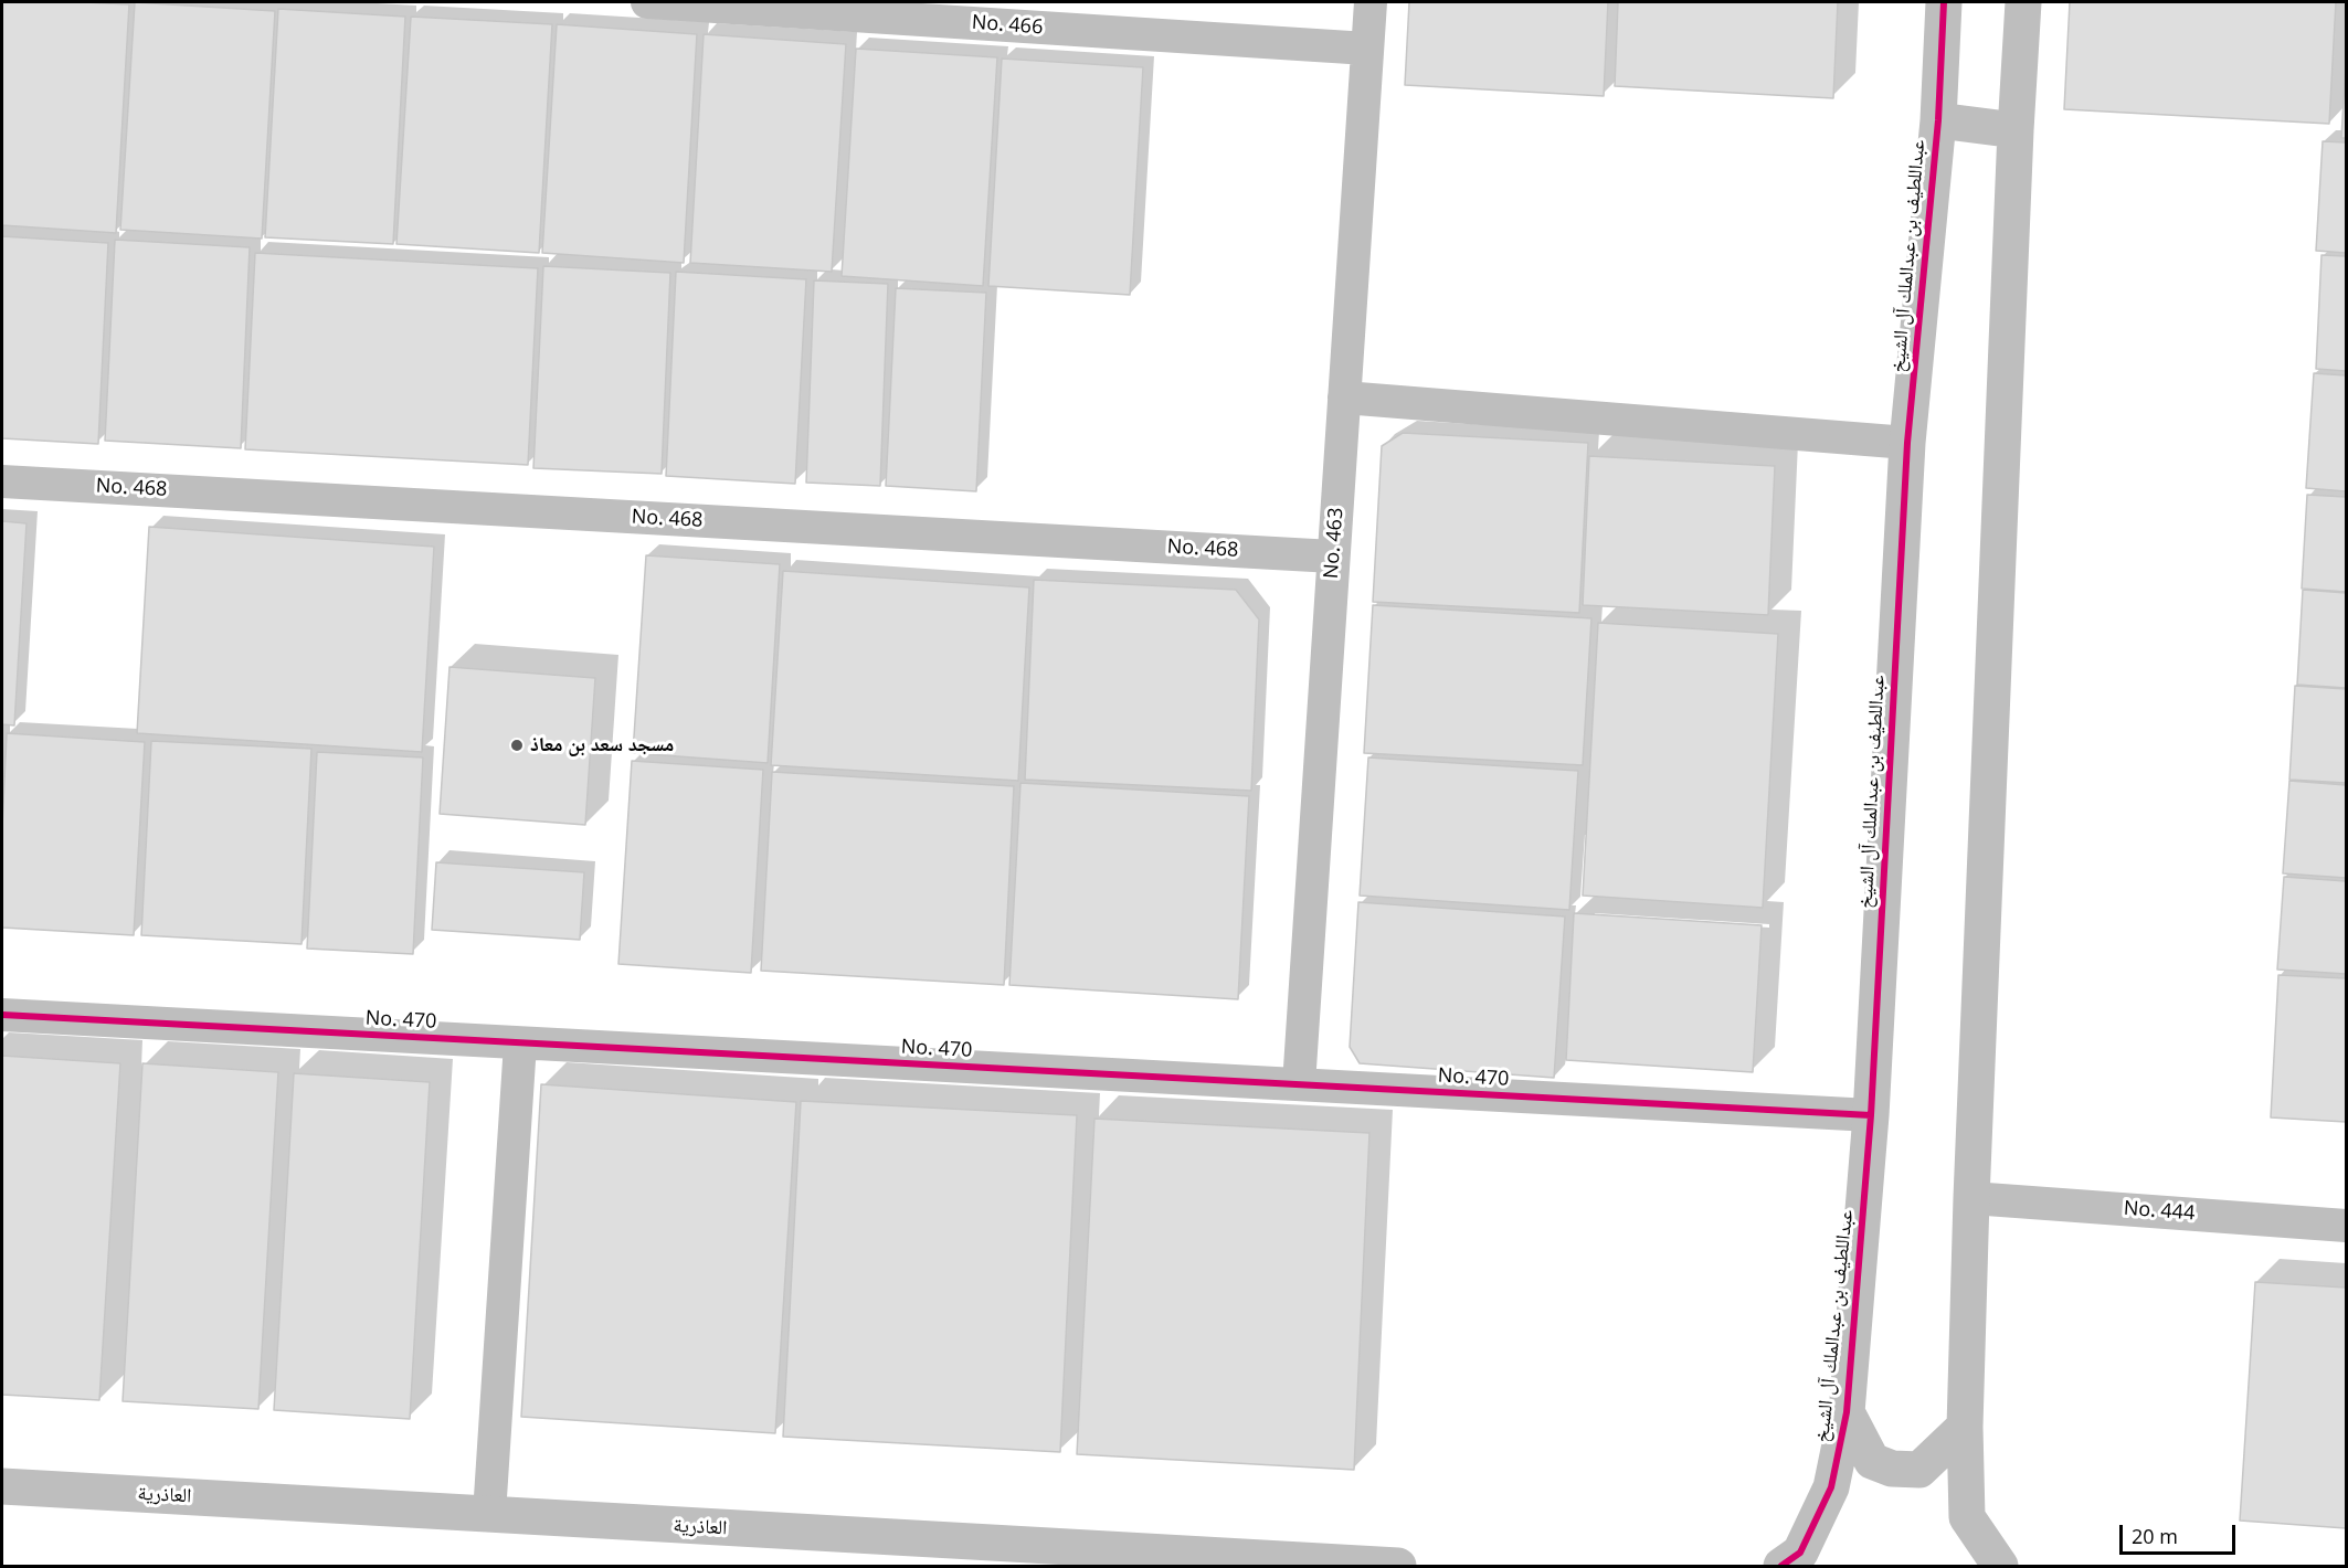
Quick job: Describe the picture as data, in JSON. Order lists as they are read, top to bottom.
{
  "streets": {
    "street": [
      "No. 466",
      "عبداللطيف بن عبدالملك آل الشيخ",
      "No. 468",
      "No. 463",
      "No. 470",
      "No. 444",
      "العاذرية"
    ]
  },
  "crossings": [
    ["No. 466", "No. 463"],
    ["عبداللطيف بن عبدالملك آل الشيخ", "No. 470"],
    ["No. 468", "No. 463"],
    ["No. 463", "No. 470"]
  ],
  "places": ["مسجد سعد بن معاذ"],
  "scale_bar": "20 m"
}
